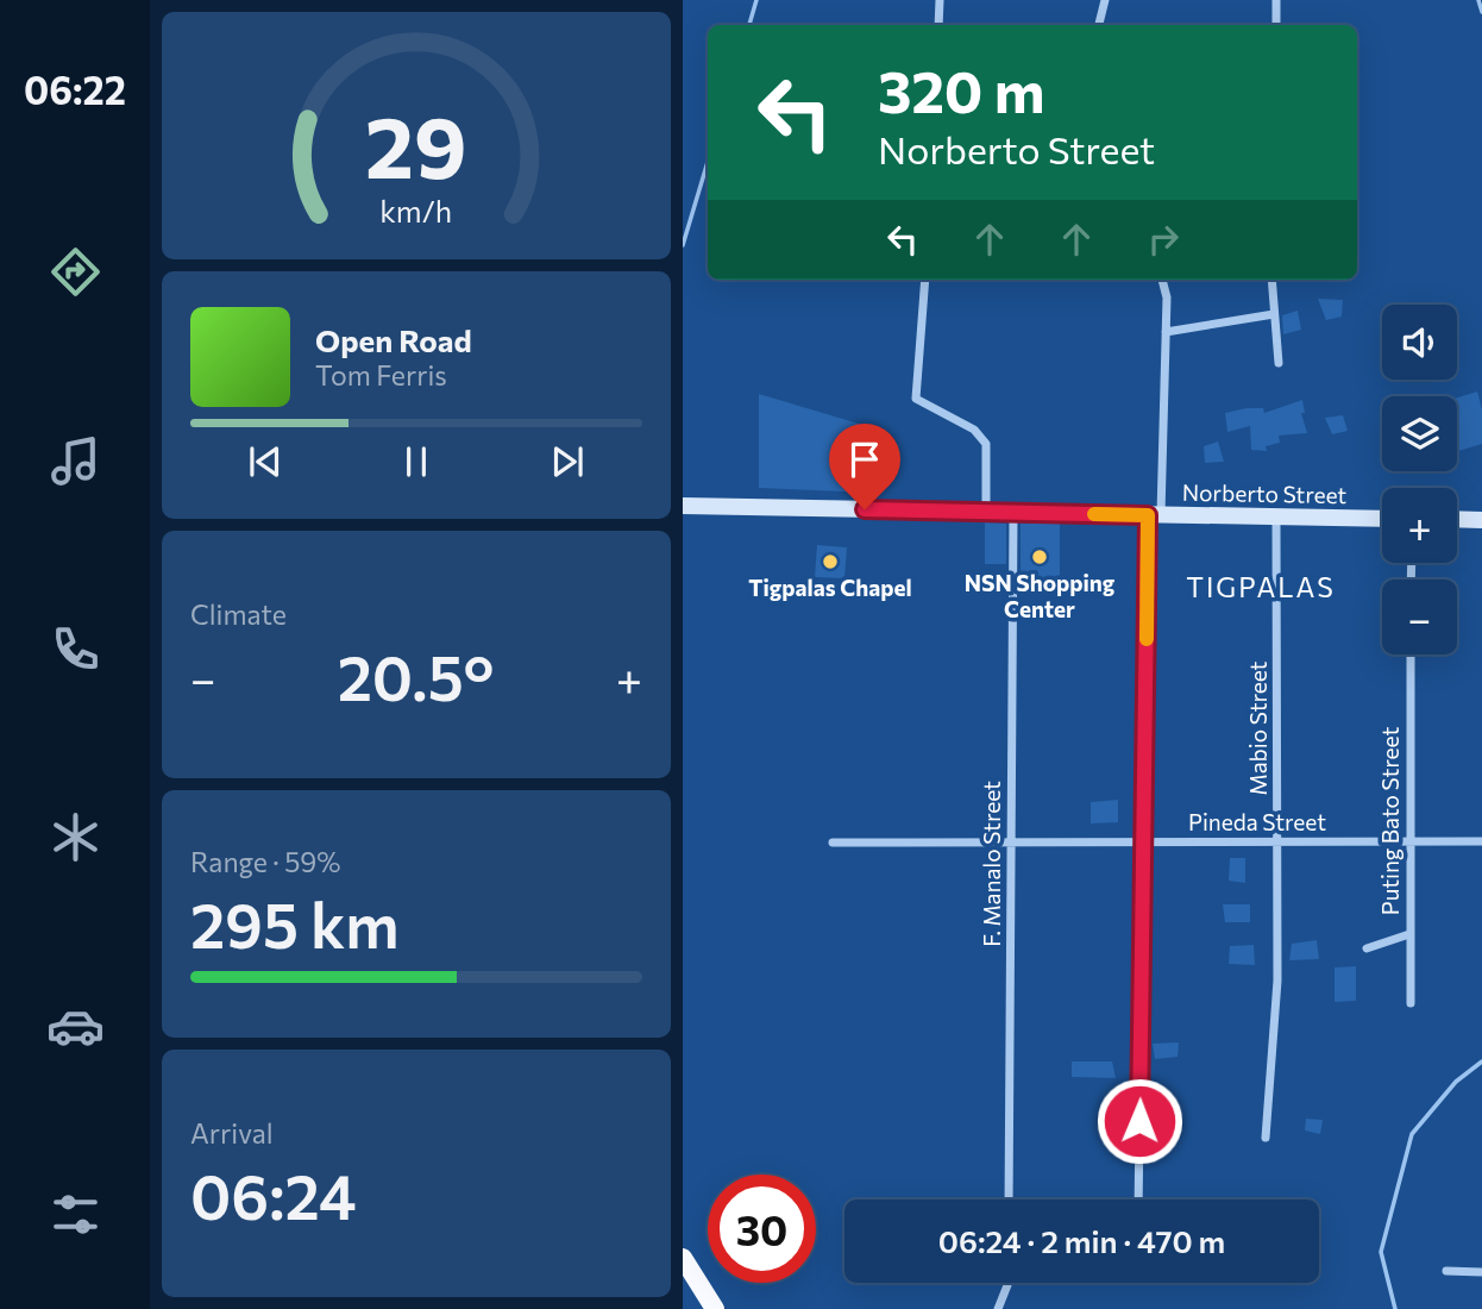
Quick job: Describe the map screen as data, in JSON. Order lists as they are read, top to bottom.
{
  "streets": {
    "main road": ["Norberto Street"],
    "street": [
      "Mabio Street",
      "Puting Bato Street",
      "Pineda Street",
      "F. Manalo Street"
    ]
  },
  "crossings": [
    ["Norberto Street", "Mabio Street"],
    ["Norberto Street", "F. Manalo Street"],
    ["Mabio Street", "Pineda Street"],
    ["Puting Bato Street", "Pineda Street"],
    ["Pineda Street", "F. Manalo Street"]
  ],
  "districts": ["TIGPALAS"],
  "places": ["NSN Shopping Center", "Tigpalas Chapel"],
  "page": {
    "tabs": "06:22",
    "turn": ["320 m", "Norberto Street"],
    "map_buttons": ["+", "−"],
    "song": ["Open Road", "Tom Ferris"],
    "tile": [
      "Climate",
      ["Range · 59%", "295 km"],
      ["Arrival", "06:24"]
    ],
    "heat": ["−", "20.5°", "+"],
    "limit": "30",
    "trip": "06:24 · 2 min · 470 m",
    "gauge": ["29", "km/h"]
  }
}
